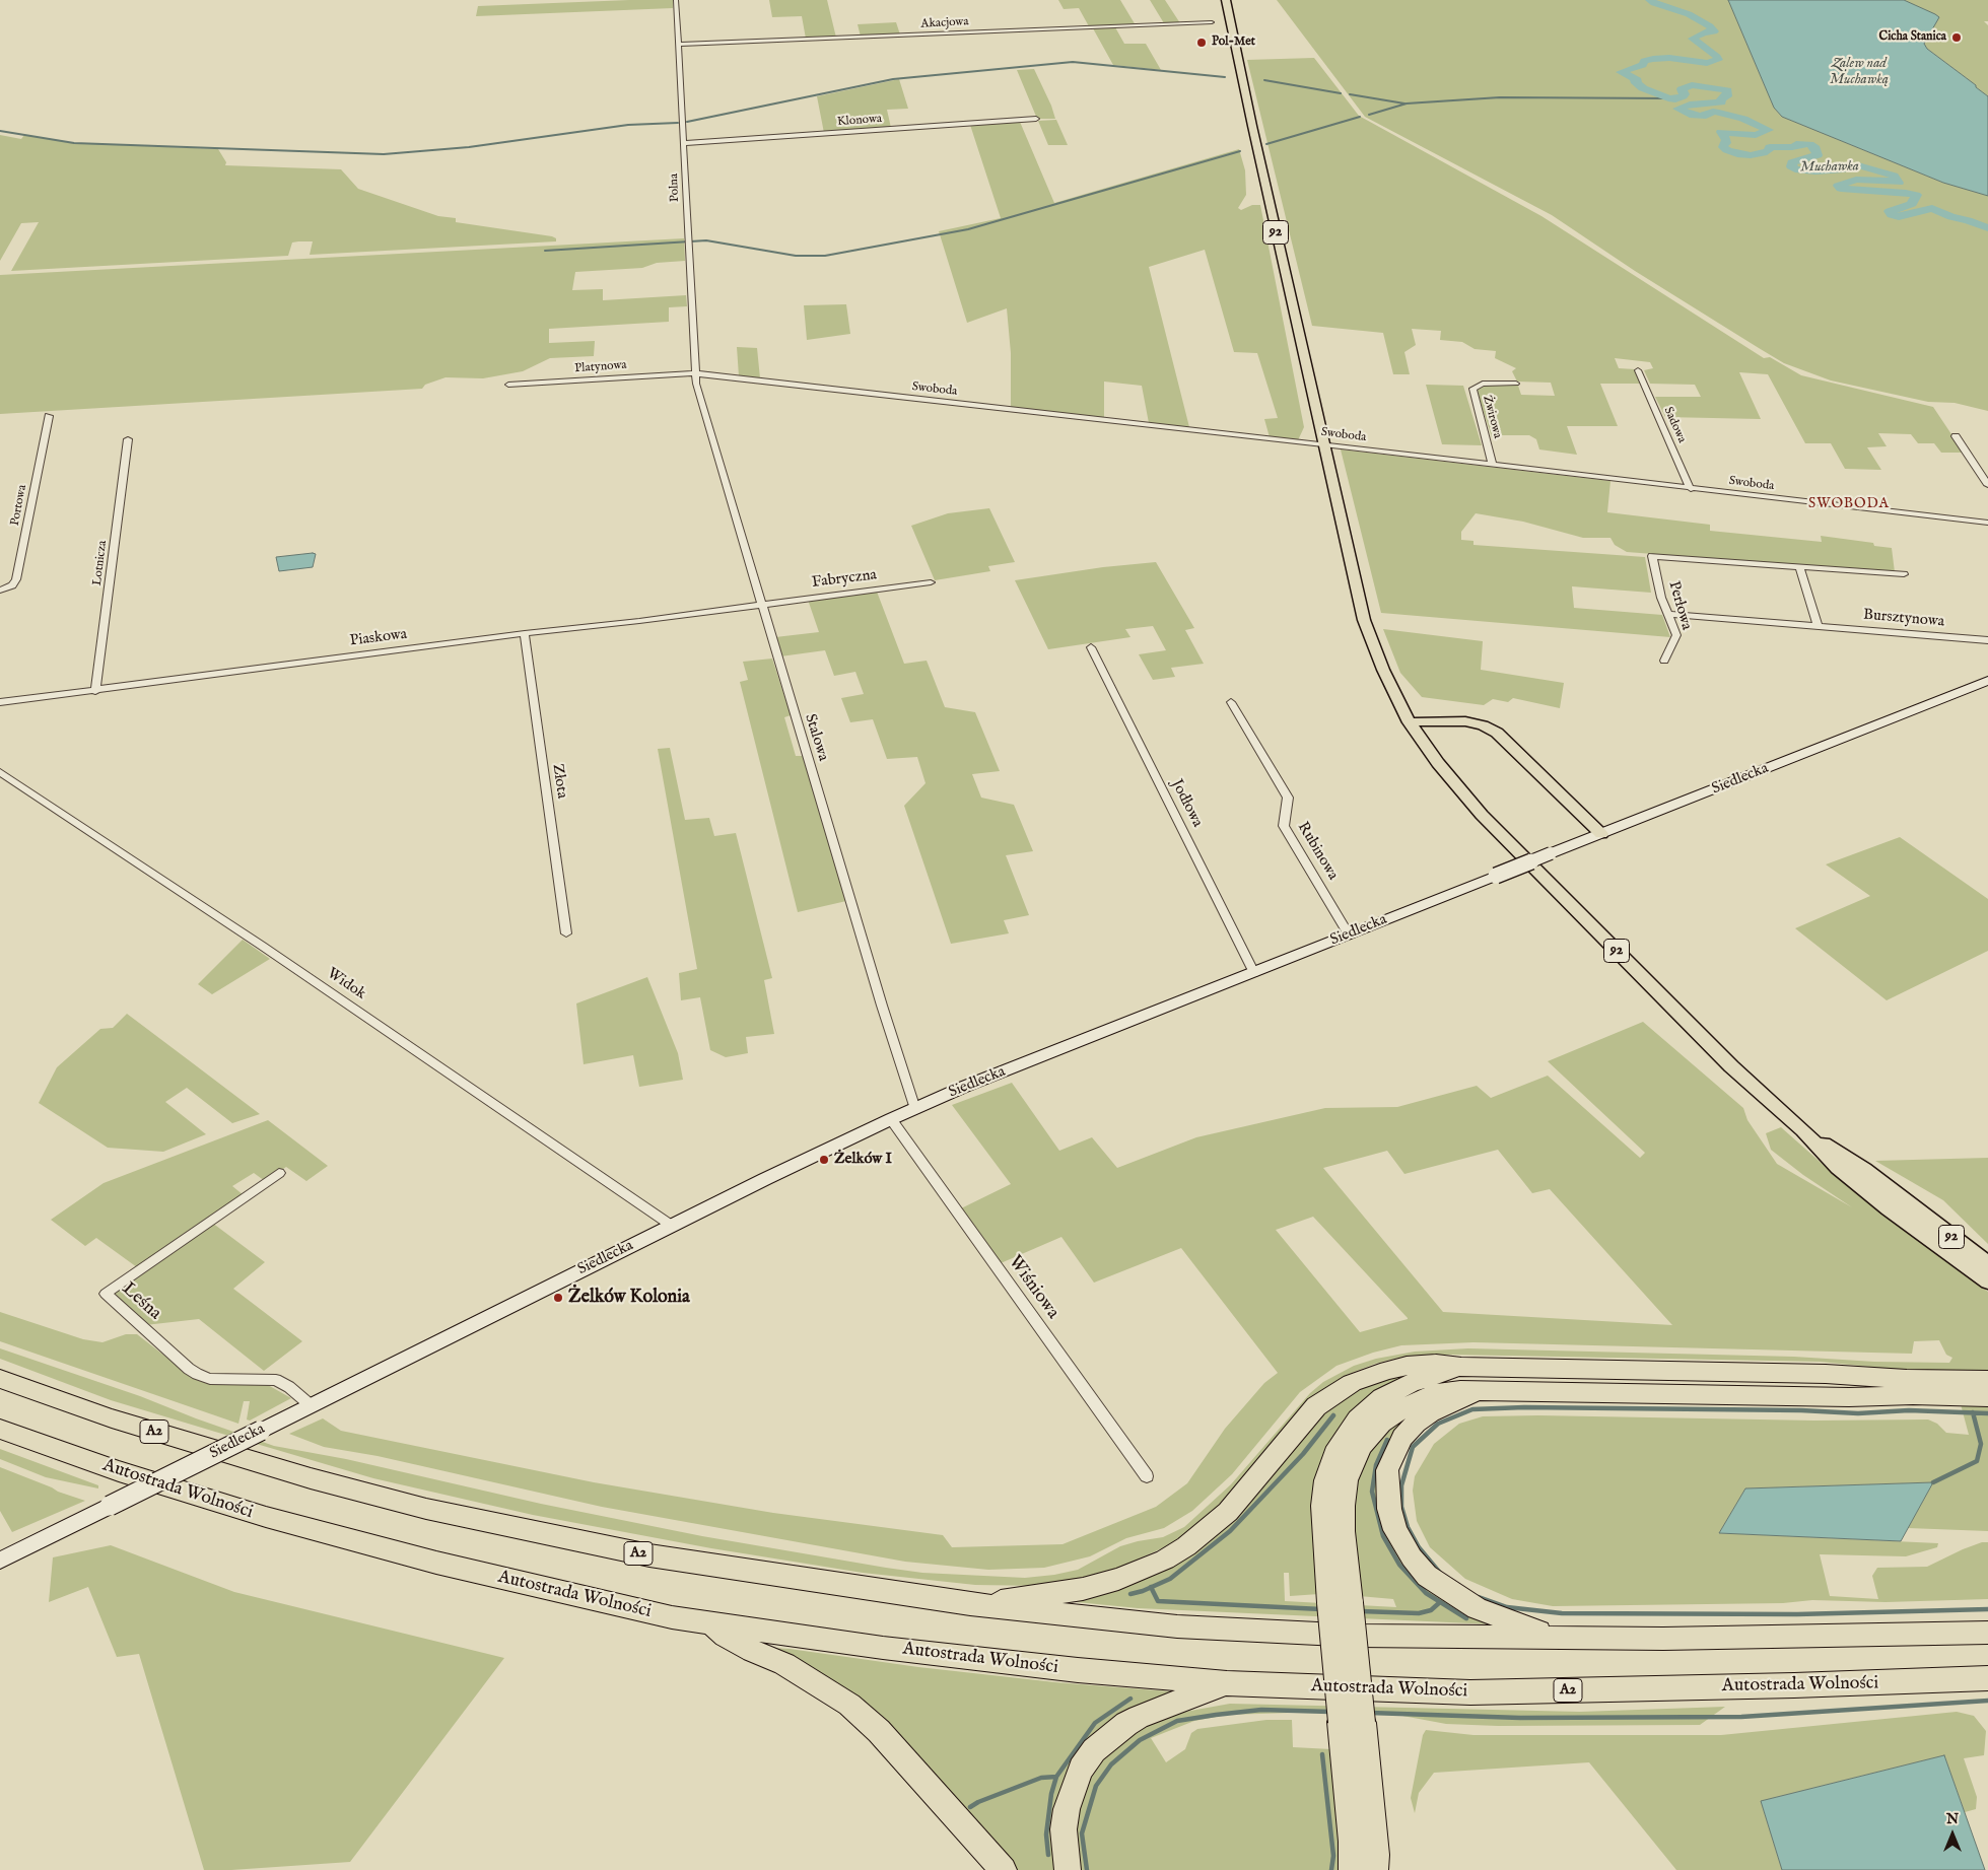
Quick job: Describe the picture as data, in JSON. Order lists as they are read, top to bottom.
{
  "streets": {
    "highway": ["A2", "Autostrada Wolności"],
    "main road": ["92", "Siedlecka"],
    "street": [
      "Akacjowa",
      "Klonowa",
      "Polna",
      "Platynowa",
      "Swoboda",
      "Żwirowa",
      "Sadowa",
      "Portowa",
      "Lotnicza",
      "Fabryczna",
      "Perłowa",
      "Bursztynowa",
      "Piaskowa",
      "Stalowa",
      "Złota",
      "Jodłowa",
      "Rubinowa",
      "Widok",
      "Wiśniowa",
      "Leśna"
    ]
  },
  "crossings": [
    ["Akacjowa", "Polna"],
    ["Klonowa", "Polna"],
    ["Polna", "Platynowa"],
    ["Polna", "Swoboda"],
    ["Polna", "Stalowa"],
    ["92", "Swoboda"],
    ["Platynowa", "Swoboda"],
    ["Platynowa", "Stalowa"],
    ["Swoboda", "Żwirowa"],
    ["Swoboda", "Sadowa"],
    ["Swoboda", "Stalowa"],
    ["Lotnicza", "Piaskowa"],
    ["Fabryczna", "Piaskowa"],
    ["Fabryczna", "Stalowa"],
    ["Perłowa", "Bursztynowa"],
    ["Piaskowa", "Stalowa"],
    ["Piaskowa", "Złota"],
    ["Stalowa", "Siedlecka"],
    ["Siedlecka", "Jodłowa"],
    ["Siedlecka", "Rubinowa"],
    ["Siedlecka", "Widok"],
    ["Siedlecka", "Wiśniowa"],
    ["Siedlecka", "Leśna"]
  ],
  "districts": ["SWOBODA"],
  "water": ["Zalew nad Muchawką", "Muchawka"],
  "places": [
    "Cicha Stanica",
    "Pol-Met",
    "Żelków I",
    "Żelków Kolonia"
  ],
  "north": "top"
}
